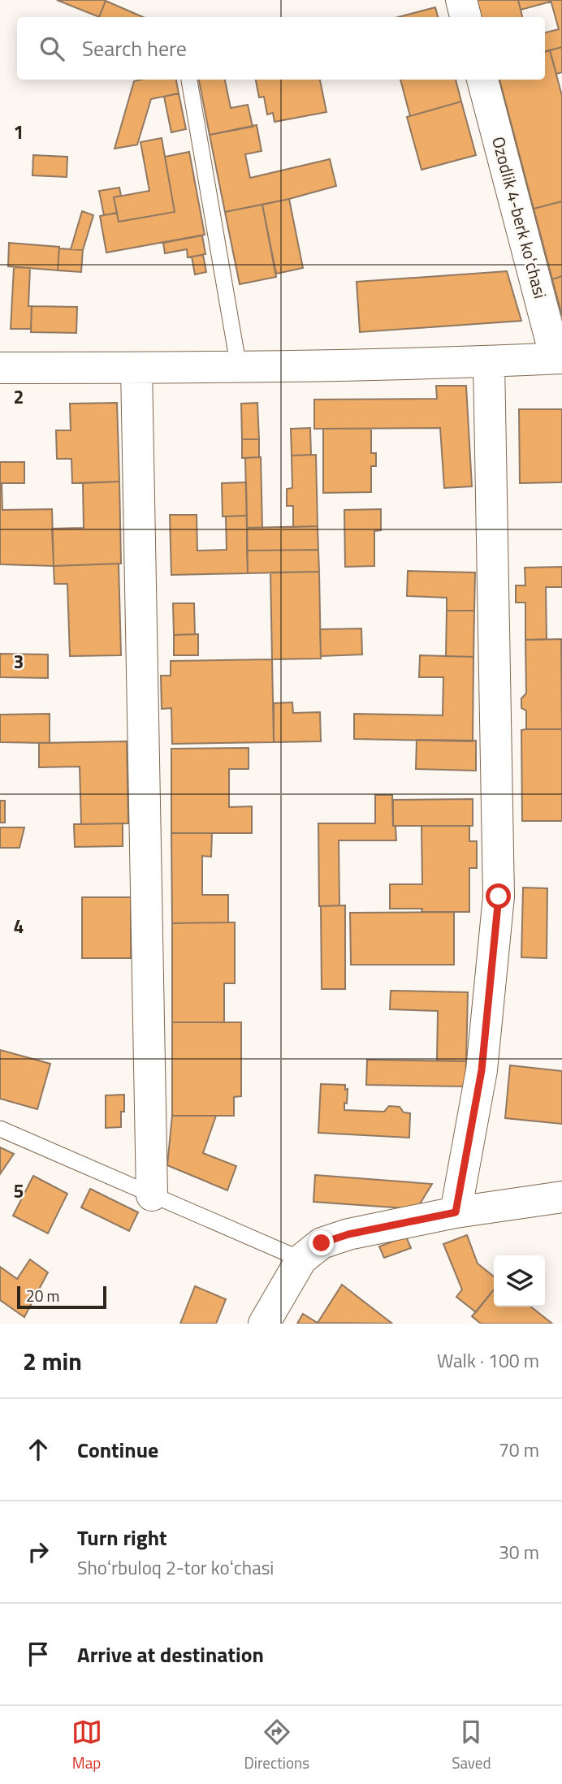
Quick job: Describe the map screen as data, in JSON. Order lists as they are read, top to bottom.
{
  "streets": {
    "street": ["Ozodlik 4-berk koʻchasi"]
  },
  "scale_bar": "20 m",
  "page": {
    "search": "Search here",
    "scale": "20 m",
    "heading": ["2 min", "Walk · 100 m"],
    "list": [
      ["Continue", "70 m"],
      ["Turn right", "Shoʻrbuloq 2-tor koʻchasi", "30 m"],
      "Arrive at destination"
    ],
    "nav": ["Map", "Directions", "Saved"]
  },
  "grid": {
    "rows": [
      "1",
      "2",
      "3",
      "4",
      "5"
    ]
  }
}
